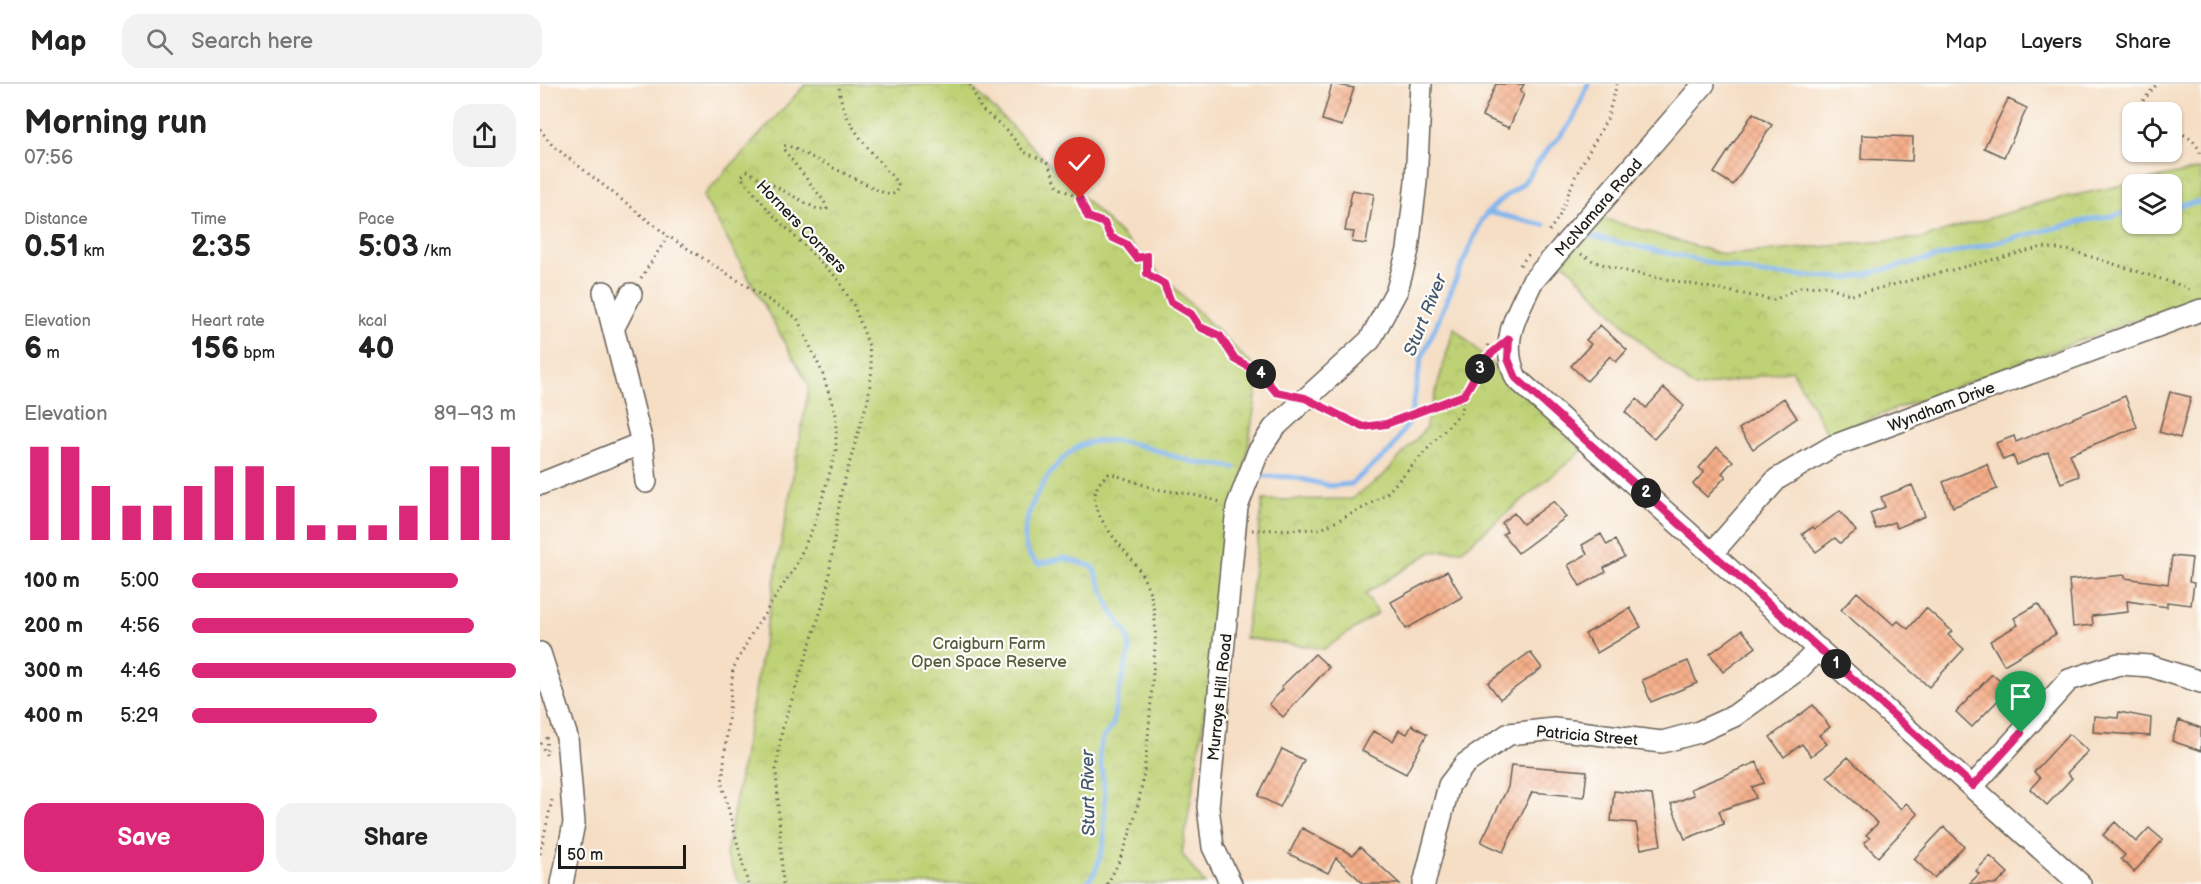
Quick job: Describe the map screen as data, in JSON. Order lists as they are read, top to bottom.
{
  "streets": {
    "street": [
      "McNamara Road",
      "Wyndham Drive",
      "Murrays Hill Road",
      "Patricia Street"
    ],
    "path": ["Horners Corners"]
  },
  "water": ["Sturt River"],
  "parks": ["Craigburn Farm Open Space Reserve"],
  "scale_bar": "50 m",
  "page": {
    "header": "Map",
    "search": "Search here",
    "nav": ["Map", "Layers", "Share"],
    "heading": ["Morning run", "07:56"],
    "stats": [
      ["Distance", "0.51 km"],
      ["Time", "2:35"],
      ["Pace", "5:03 /km"],
      ["Elevation", "6 m"],
      ["Heart rate", "156 bpm"],
      ["kcal", "40"]
    ],
    "pins": [
      "3",
      "4",
      "2",
      "1"
    ],
    "chart": ["Elevation", "89–93 m"],
    "list": [
      {
        "name": "100 m",
        "note": "5:00"
      },
      {
        "name": "200 m",
        "note": "4:56"
      },
      {
        "name": "300 m",
        "note": "4:46"
      },
      {
        "name": "400 m",
        "note": "5:29"
      }
    ],
    "buttons": ["Save", "Share"],
    "scale": "50 m"
  }
}
